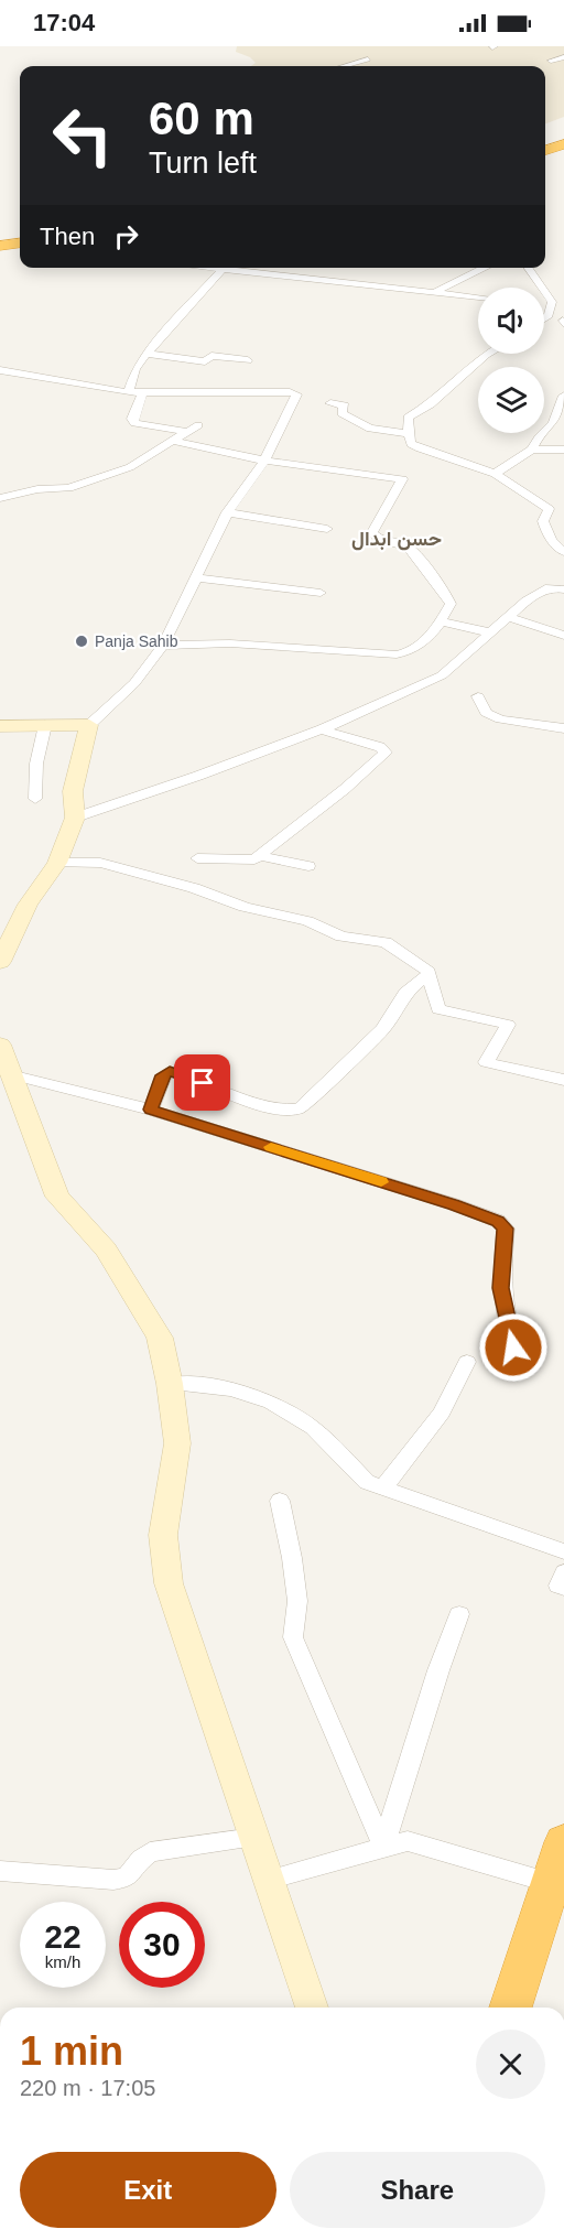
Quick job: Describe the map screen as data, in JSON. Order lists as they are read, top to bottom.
{
  "districts": ["حسن ابدال"],
  "places": ["Panja Sahib"],
  "page": {
    "status": "17:04",
    "turn": ["60 m", "Turn left"],
    "then": "Then",
    "speed": "22 km/h",
    "limit": "30",
    "heading": ["1 min", "220 m · 17:05"],
    "buttons": ["Exit", "Share"]
  }
}
